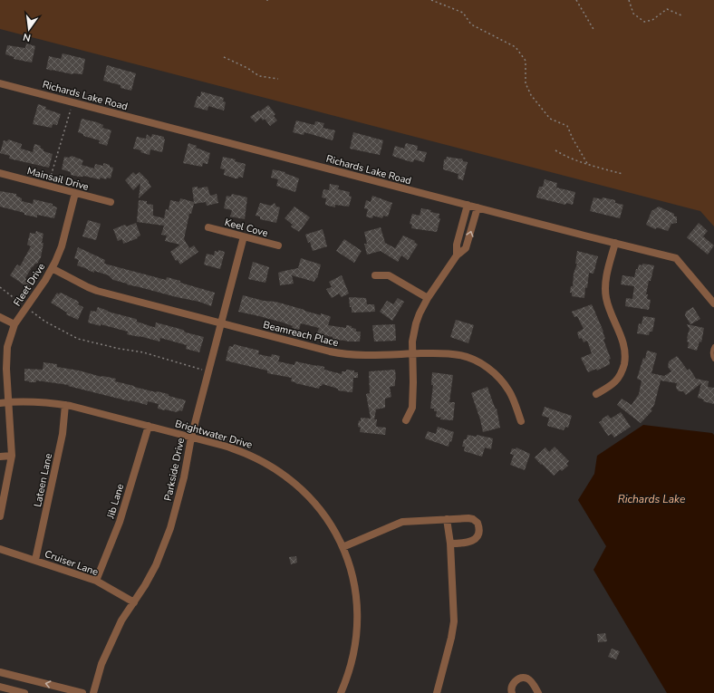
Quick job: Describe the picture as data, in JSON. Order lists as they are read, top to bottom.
{
  "streets": {
    "street": [
      "Richards Lake Road",
      "Mainsail Drive",
      "Keel Cove",
      "Fleet Drive",
      "Beamreach Place",
      "Brightwater Drive",
      "Parkside Drive",
      "Lateen Lane",
      "Jib Lane",
      "Cruiser Lane"
    ]
  },
  "crossings": [
    ["Mainsail Drive", "Fleet Drive"],
    ["Keel Cove", "Parkside Drive"],
    ["Fleet Drive", "Beamreach Place"],
    ["Fleet Drive", "Brightwater Drive"],
    ["Beamreach Place", "Parkside Drive"],
    ["Brightwater Drive", "Parkside Drive"],
    ["Brightwater Drive", "Lateen Lane"],
    ["Brightwater Drive", "Jib Lane"],
    ["Parkside Drive", "Cruiser Lane"],
    ["Lateen Lane", "Cruiser Lane"],
    ["Jib Lane", "Cruiser Lane"]
  ],
  "water": ["Richards Lake"],
  "north": "bottom"
}
